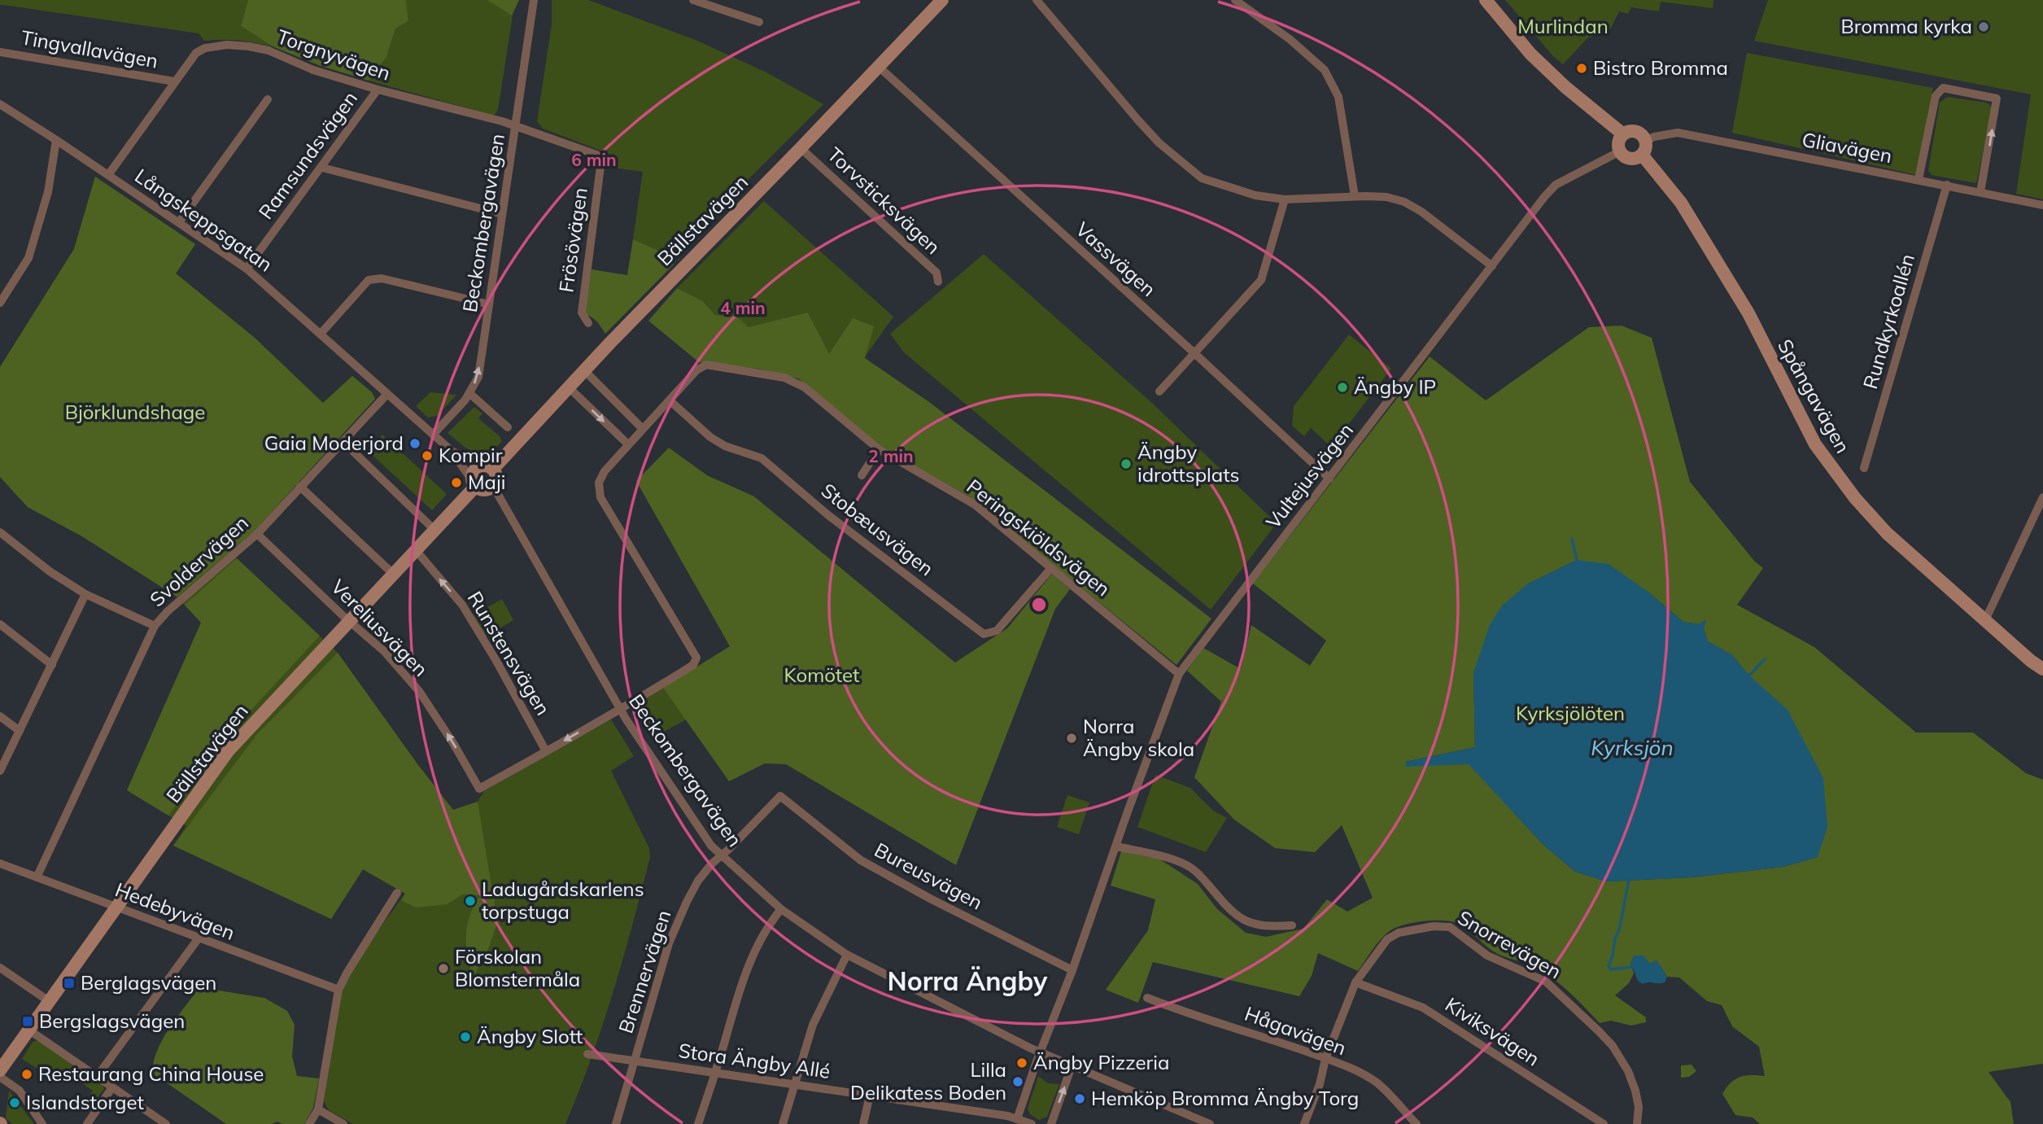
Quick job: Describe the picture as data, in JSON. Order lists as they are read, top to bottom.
{
  "streets": {
    "street": [
      "Tingvallavägen",
      "Torgnyvägen",
      "Gliavägen",
      "Ramsundsvägen",
      "Torvsticksvägen",
      "Långskeppsgatan",
      "Bällstavägen",
      "Beckombergavägen",
      "Frösövägen",
      "Vassvägen",
      "Rundkyrkoallén",
      "Spångavägen",
      "Vultejusvägen",
      "Stobæusvägen",
      "Peringskiöldsvägen",
      "Svoldervägen",
      "Vereliusvägen",
      "Runstensvägen",
      "Bureusvägen",
      "Hedebyvägen",
      "Snorrevägen",
      "Brennervägen",
      "Hågavägen",
      "Kiviksvägen",
      "Stora Ängby Allé"
    ]
  },
  "crossings": [
    ["Tingvallavägen", "Torgnyvägen"],
    ["Torgnyvägen", "Ramsundsvägen"],
    ["Torgnyvägen", "Långskeppsgatan"],
    ["Torgnyvägen", "Beckombergavägen"],
    ["Torgnyvägen", "Frösövägen"],
    ["Gliavägen", "Rundkyrkoallén"],
    ["Gliavägen", "Spångavägen"],
    ["Gliavägen", "Vultejusvägen"],
    ["Ramsundsvägen", "Långskeppsgatan"],
    ["Torvsticksvägen", "Bällstavägen"],
    ["Långskeppsgatan", "Bällstavägen"],
    ["Långskeppsgatan", "Beckombergavägen"],
    ["Långskeppsgatan", "Svoldervägen"],
    ["Bällstavägen", "Beckombergavägen"],
    ["Bällstavägen", "Vassvägen"],
    ["Bällstavägen", "Vereliusvägen"],
    ["Bällstavägen", "Runstensvägen"],
    ["Bällstavägen", "Hedebyvägen"],
    ["Beckombergavägen", "Vultejusvägen"],
    ["Beckombergavägen", "Peringskiöldsvägen"],
    ["Beckombergavägen", "Brennervägen"],
    ["Vassvägen", "Vultejusvägen"],
    ["Spångavägen", "Vultejusvägen"],
    ["Vultejusvägen", "Peringskiöldsvägen"],
    ["Vultejusvägen", "Bureusvägen"],
    ["Vultejusvägen", "Stora Ängby Allé"],
    ["Stobæusvägen", "Peringskiöldsvägen"],
    ["Svoldervägen", "Vereliusvägen"],
    ["Svoldervägen", "Hedebyvägen"],
    ["Vereliusvägen", "Runstensvägen"],
    ["Bureusvägen", "Brennervägen"],
    ["Snorrevägen", "Hågavägen"],
    ["Snorrevägen", "Kiviksvägen"],
    ["Brennervägen", "Stora Ängby Allé"]
  ],
  "one_way": ["Vereliusvägen", "Runstensvägen"],
  "districts": ["Norra Ängby"],
  "water": ["Kyrksjön"],
  "parks": [
    "Murlindan",
    "Björklundshage",
    "Komötet",
    "Kyrksjölöten"
  ],
  "places": {
    "other": [
      "Bromma kyrka",
      "Bistro Bromma",
      "Ängby IP",
      "Gaia Moderjord",
      "Kompir",
      "Ängby idrottsplats",
      "Maji",
      "Norra Ängby skola",
      "Ladugårdskarlens torpstuga",
      "Förskolan Blomstermåla",
      "Ängby Slott",
      "Ängby Pizzeria",
      "Restaurang China House",
      "Lilla Delikatess Boden",
      "Hemköp Bromma Ängby Torg",
      "Islandstorget"
    ],
    "transit": ["Berglagsvägen", "Bergslagsvägen"]
  },
  "rings": ["6 min", "4 min", "2 min"]
}
